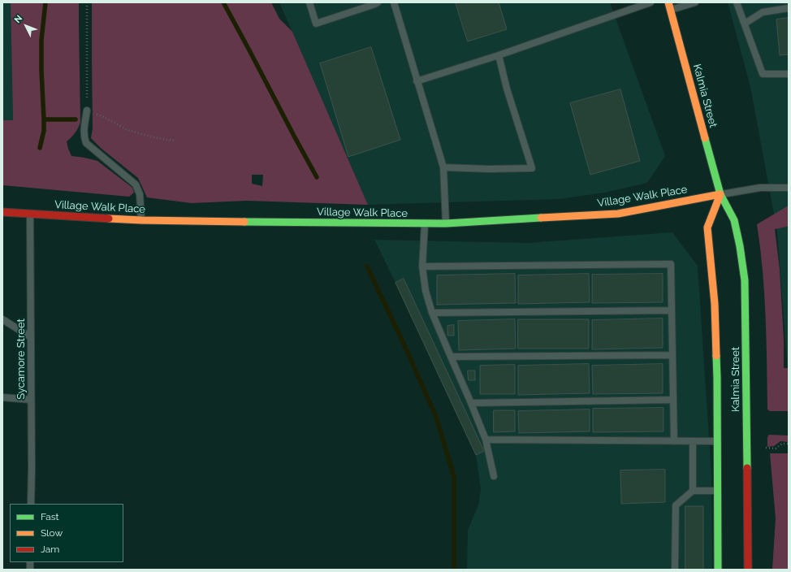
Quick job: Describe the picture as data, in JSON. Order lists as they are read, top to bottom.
{
  "streets": {
    "main road": ["Kalmia Street", "Village Walk Place"],
    "lane": ["Sycamore Street"]
  },
  "crossings": [
    ["Kalmia Street", "Village Walk Place"],
    ["Village Walk Place", "Sycamore Street"]
  ],
  "legend": ["Fast", "Slow", "Jam"],
  "north": "top left"
}
